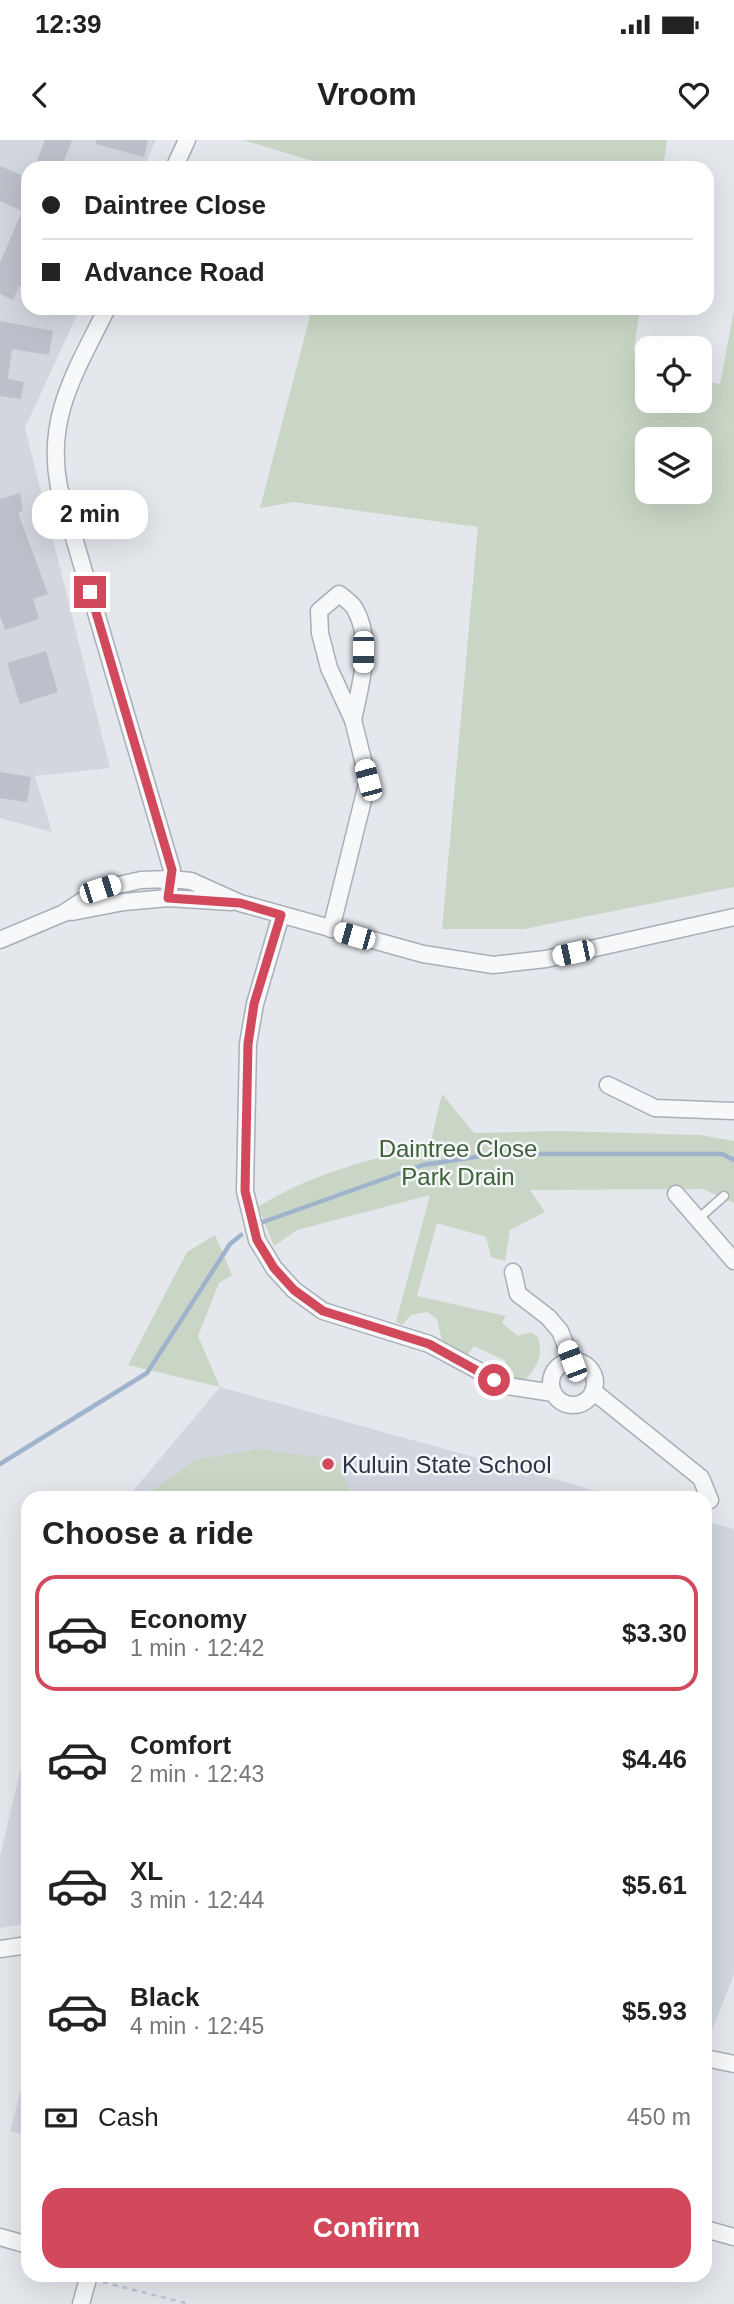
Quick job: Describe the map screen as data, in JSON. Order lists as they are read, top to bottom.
{
  "parks": ["Daintree Close Park Drain"],
  "places": ["Kuluin State School"],
  "page": {
    "status": "12:39",
    "header": "Vroom",
    "banner": ["Daintree Close", "Advance Road"],
    "bubble": "2 min",
    "heading": "Choose a ride",
    "list": [
      {
        "name": "Economy",
        "note": "1 min · 12:42",
        "value": "$3.30"
      },
      {
        "name": "Comfort",
        "note": "2 min · 12:43",
        "value": "$4.46"
      },
      {
        "name": "XL",
        "note": "3 min · 12:44",
        "value": "$5.61"
      },
      {
        "name": "Black",
        "note": "4 min · 12:45",
        "value": "$5.93"
      }
    ],
    "pay": ["Cash", "450 m"],
    "buttons": "Confirm"
  }
}
